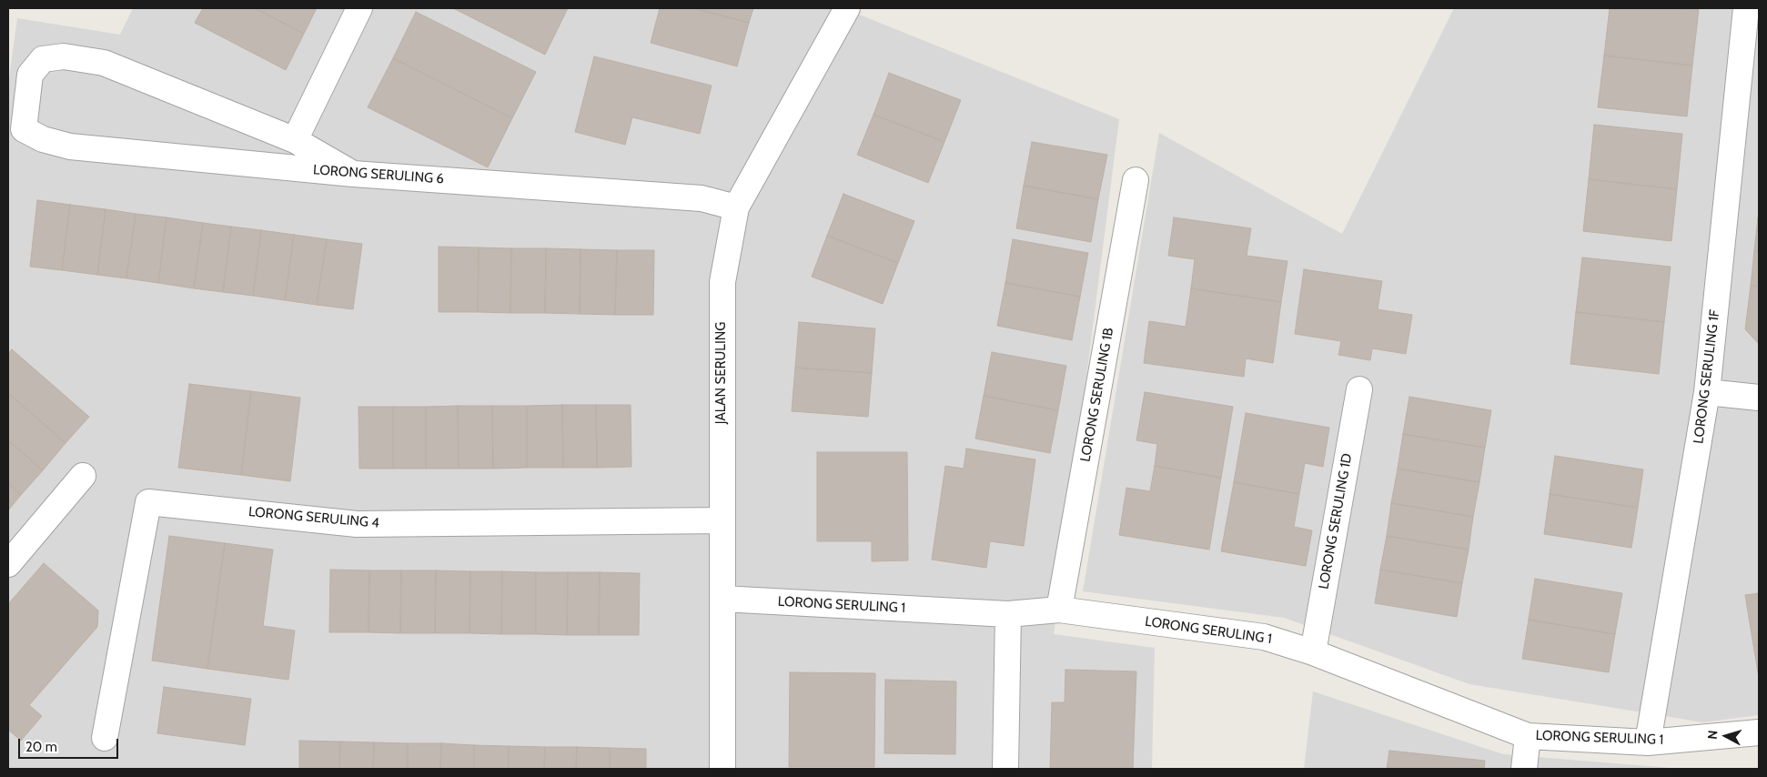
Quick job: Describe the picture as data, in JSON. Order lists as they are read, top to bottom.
{
  "streets": {
    "street": [
      "LORONG SERULING 6",
      "JALAN SERULING",
      "LORONG SERULING 1F",
      "LORONG SERULING 1B",
      "LORONG SERULING 4",
      "LORONG SERULING 1D",
      "LORONG SERULING 1"
    ]
  },
  "crossings": [
    ["LORONG SERULING 6", "JALAN SERULING"],
    ["JALAN SERULING", "LORONG SERULING 4"],
    ["JALAN SERULING", "LORONG SERULING 1"],
    ["LORONG SERULING 1F", "LORONG SERULING 1"],
    ["LORONG SERULING 1B", "LORONG SERULING 1"],
    ["LORONG SERULING 1D", "LORONG SERULING 1"]
  ],
  "scale_bar": "20 m",
  "north": "left"
}
